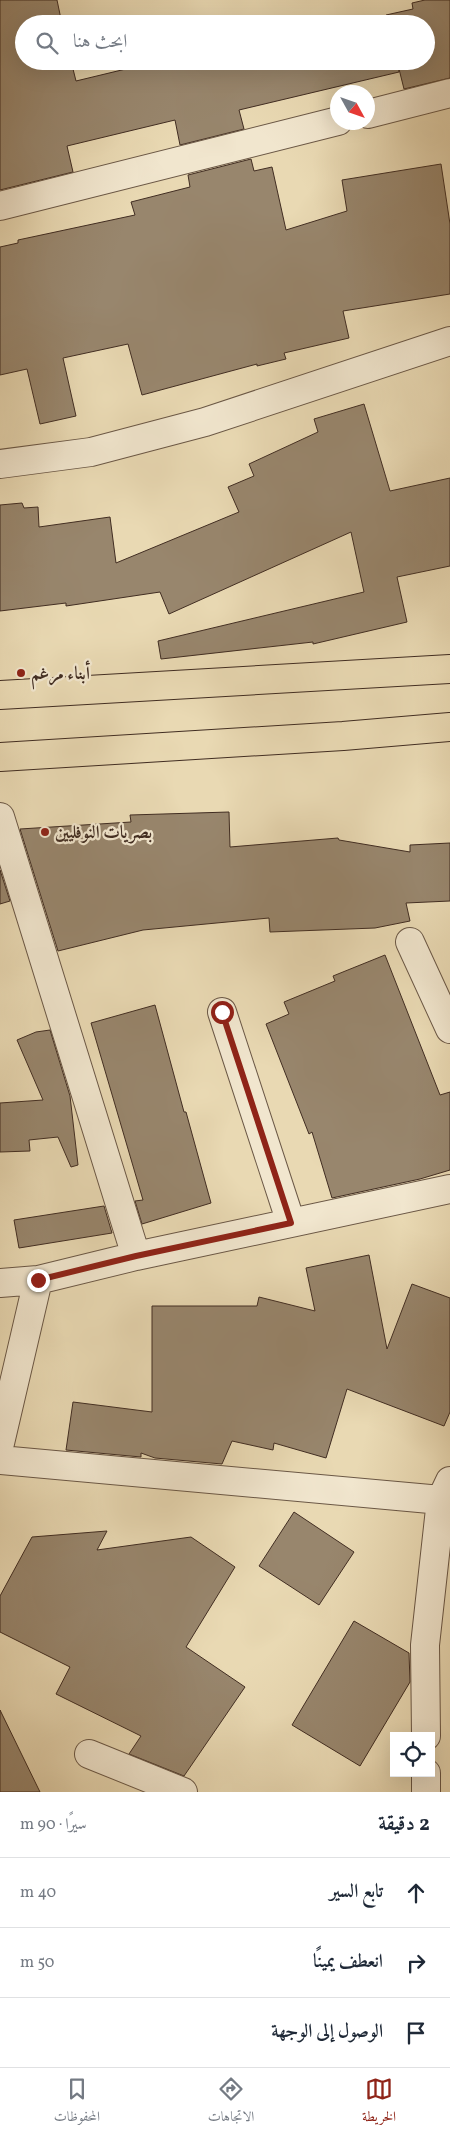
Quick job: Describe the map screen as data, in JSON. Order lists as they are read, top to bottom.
{
  "places": ["أبناء مرغم", "بصريات النوفليين"],
  "north": "bottom right",
  "page": {
    "search": "ابحث هنا",
    "heading": ["2 دقيقة", "سيرًا · 90 m"],
    "list": [
      ["تابع السير", "40 m"],
      ["انعطف يمينًا", "50 m"],
      "الوصول إلى الوجهة"
    ],
    "nav": ["الخريطة", "الاتجاهات", "المحفوظات"]
  }
}
